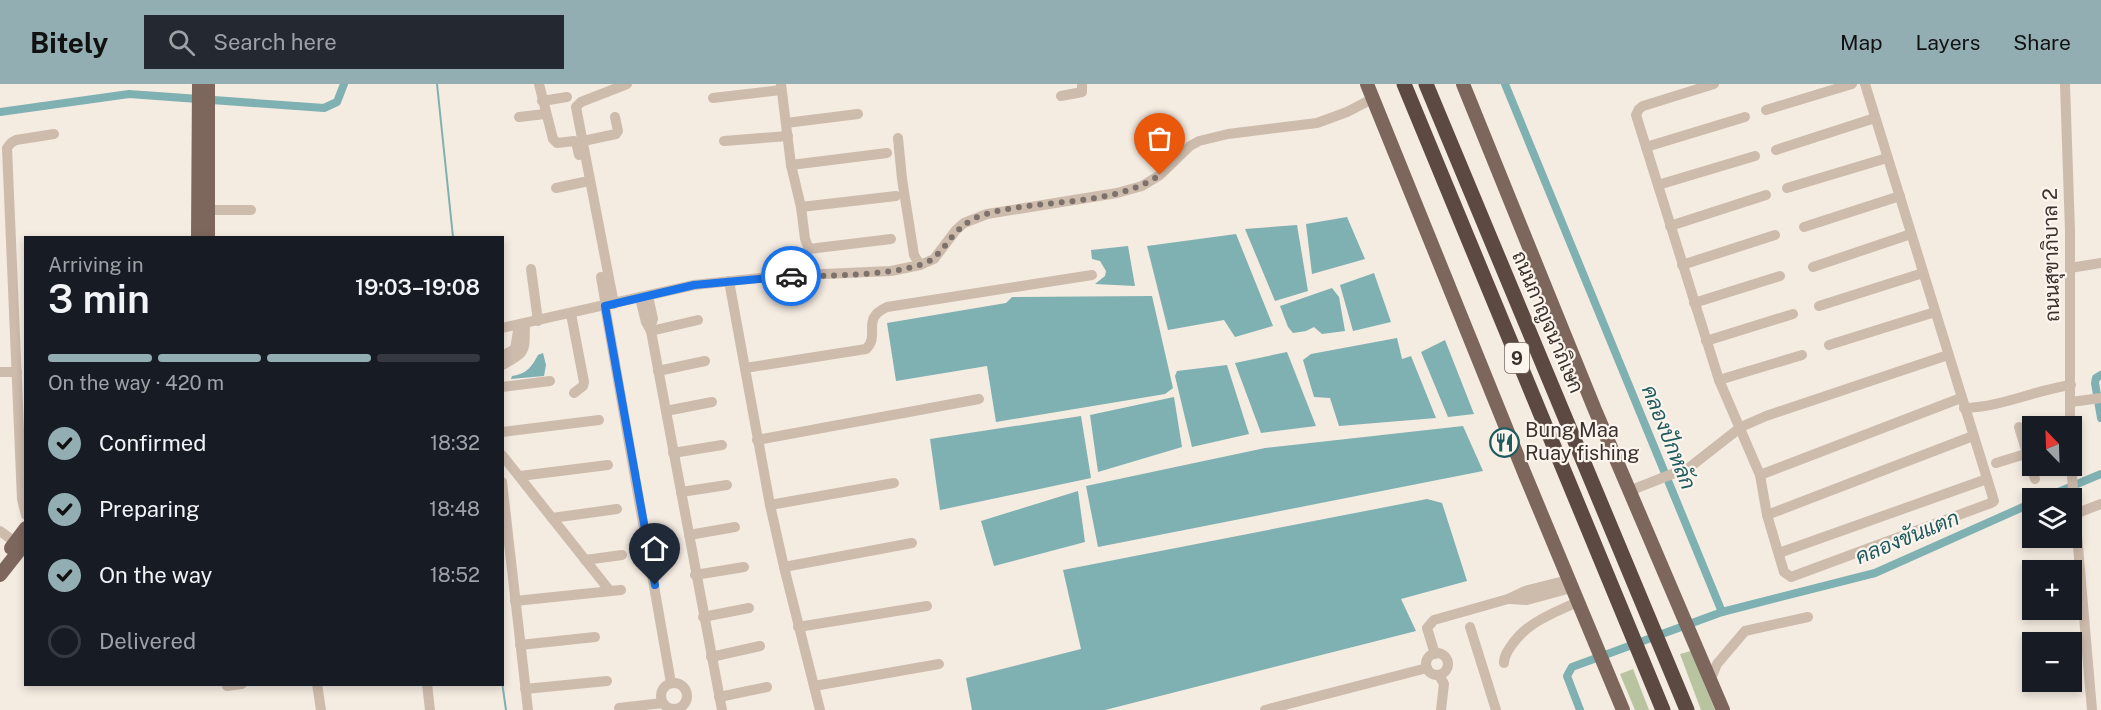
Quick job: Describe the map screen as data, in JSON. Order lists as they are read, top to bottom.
{
  "streets": {
    "highway": ["ถนนกาญจนาภิเษก", "9"],
    "street": ["ถนนสุขาภิบาล 2"]
  },
  "water": ["คลองปักหลัก", "คลองขันแตก"],
  "places": {
    "restaurant": ["Bung Maa Ruay fishing"]
  },
  "north": "top left",
  "page": {
    "header": "Bitely",
    "search": "Search here",
    "nav": ["Map", "Layers", "Share"],
    "heading": ["3 min", "Arriving in", "19:03–19:08"],
    "bar": "On the way · 420 m",
    "list": [
      ["Confirmed", "18:32"],
      ["Preparing", "18:48"],
      ["On the way", "18:52"],
      "Delivered"
    ],
    "map_buttons": ["+", "−"]
  }
}
